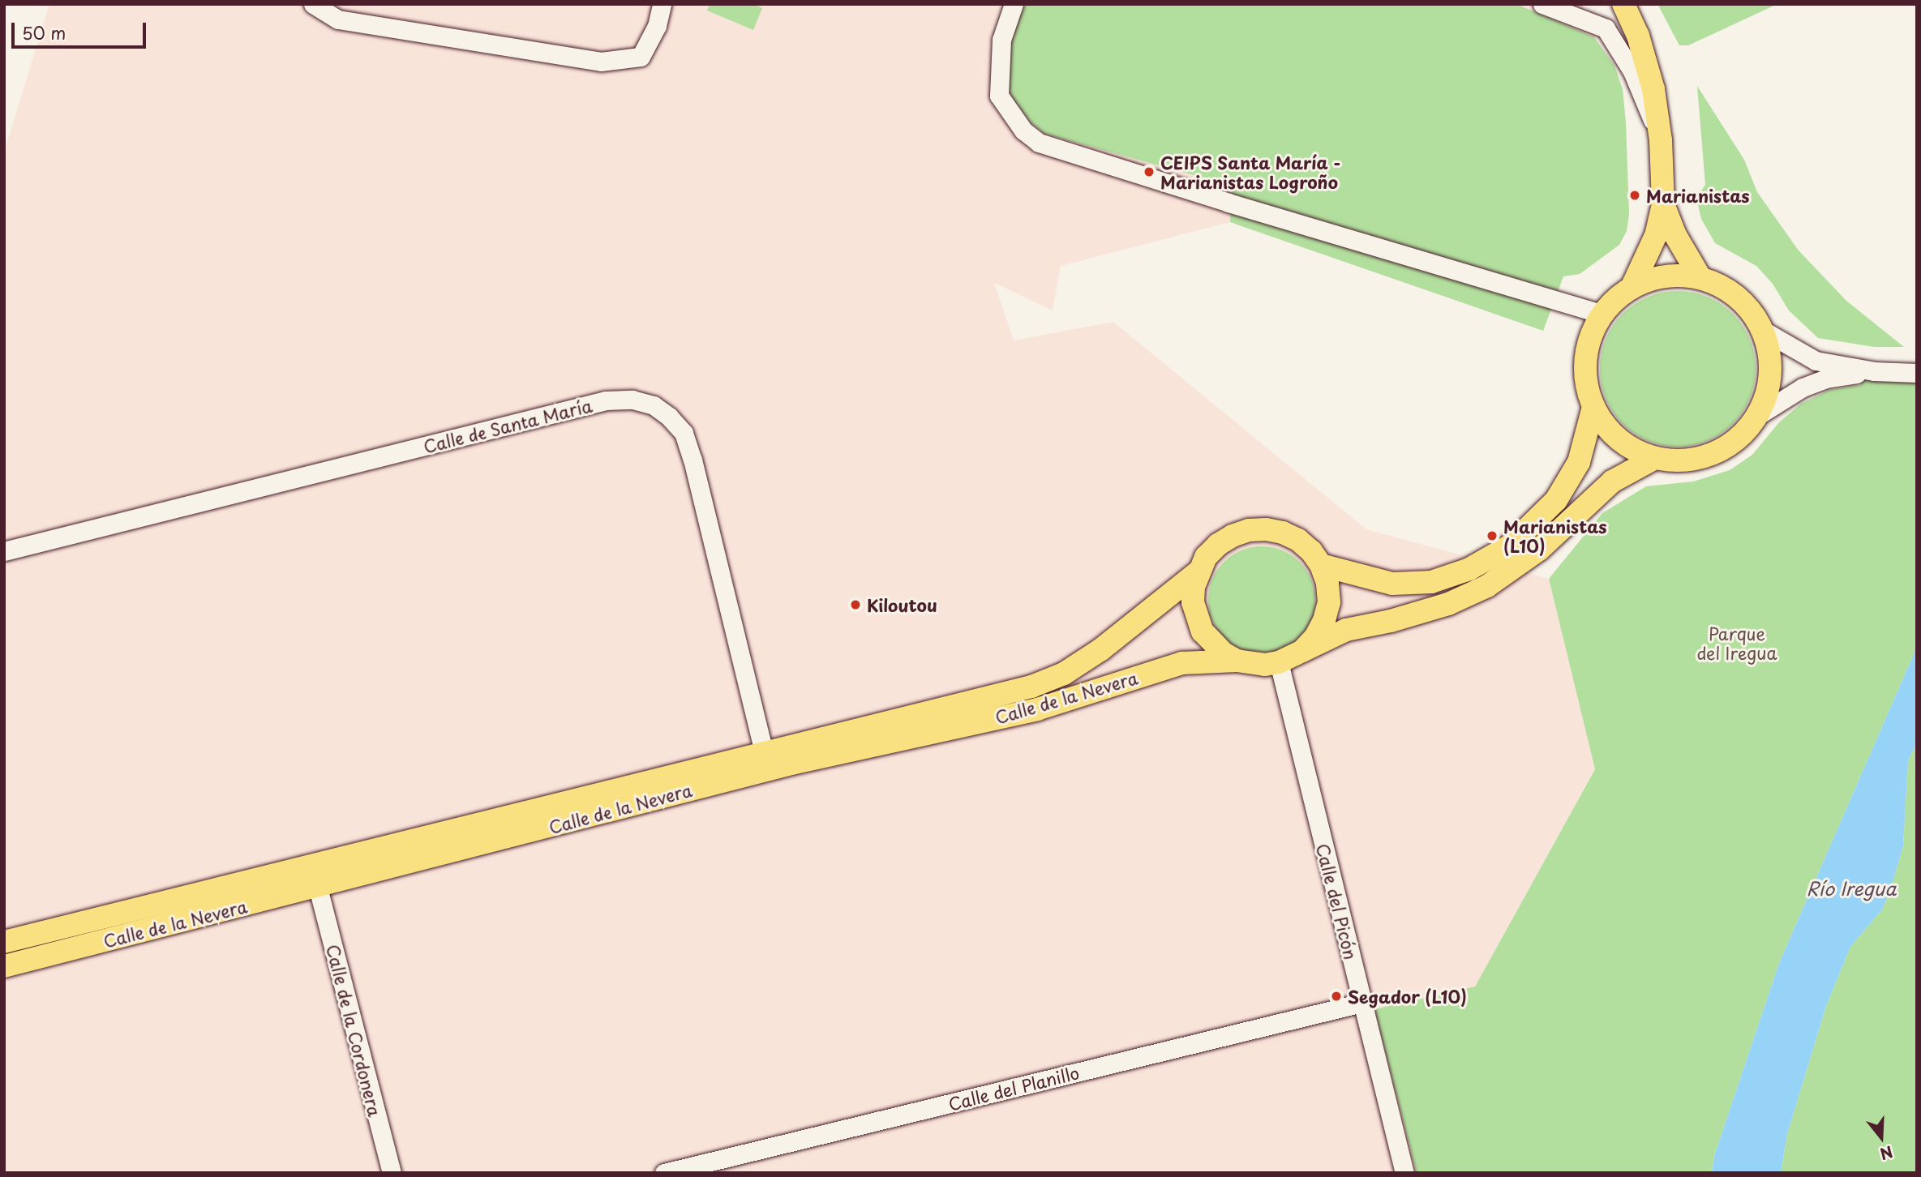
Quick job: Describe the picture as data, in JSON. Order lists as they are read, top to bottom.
{
  "streets": {
    "main road": ["Calle de la Nevera"],
    "street": [
      "Calle de Santa María",
      "Calle del Picón",
      "Calle de la Cordonera",
      "Calle del Planillo"
    ]
  },
  "crossings": [
    ["Calle de Santa María", "Calle de la Nevera"],
    ["Calle de la Nevera", "Calle del Picón"],
    ["Calle de la Nevera", "Calle de la Cordonera"],
    ["Calle del Picón", "Calle del Planillo"]
  ],
  "water": ["Río Iregua"],
  "parks": ["Parque del Iregua"],
  "places": [
    "CEIPS Santa María - Marianistas Logroño",
    "Marianistas",
    "Marianistas (L10)",
    "Kiloutou",
    "Segador (L10)"
  ],
  "scale_bar": "50 m",
  "north": "bottom"
}
